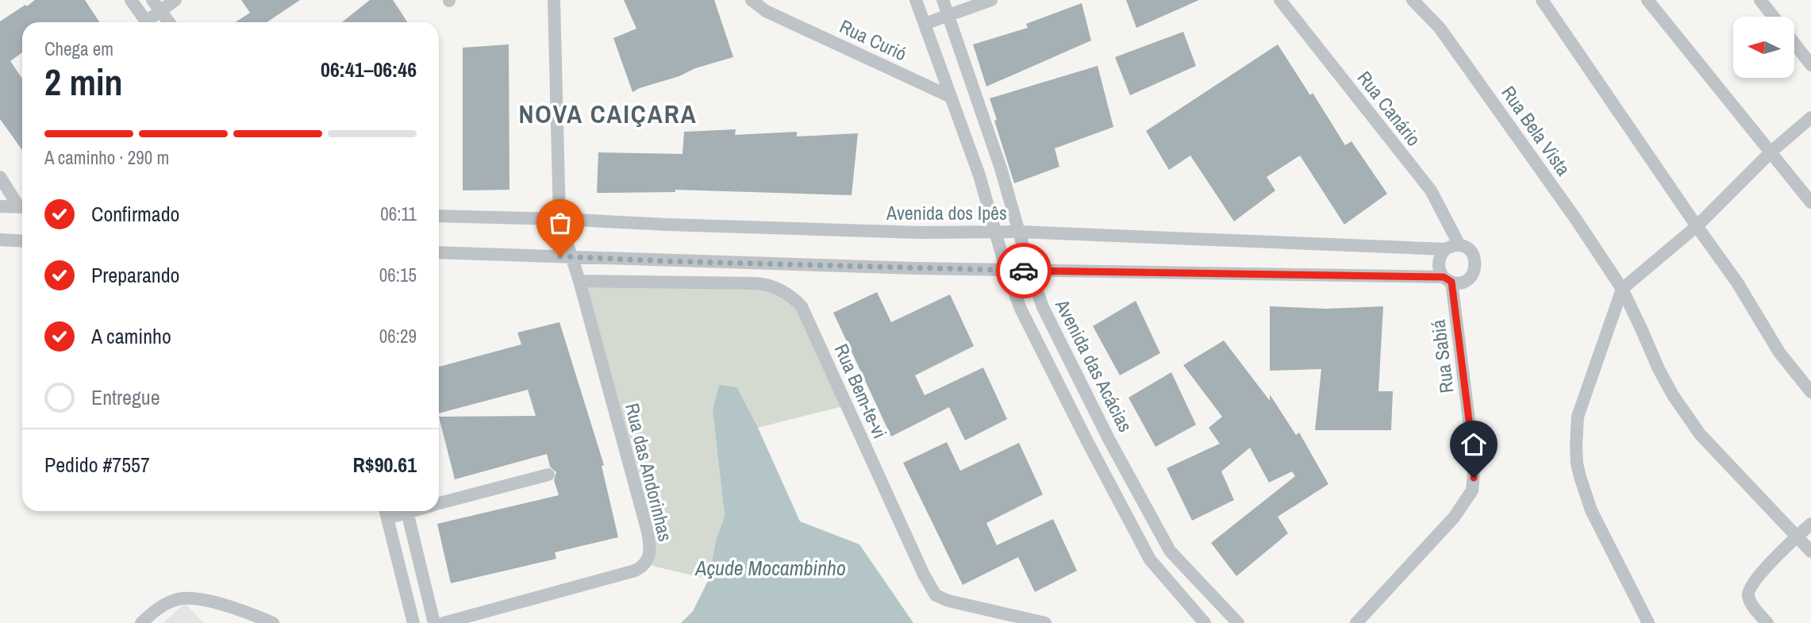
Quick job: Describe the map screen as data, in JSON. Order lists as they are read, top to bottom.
{
  "streets": {
    "street": [
      "Rua Curió",
      "Rua Canário",
      "Rua Bela Vista",
      "Avenida dos Ipês",
      "Rua Sabiá",
      "Avenida das Acácias",
      "Rua Bem-te-vi",
      "Rua das Andorinhas"
    ]
  },
  "crossings": [
    ["Rua Curió", "Avenida das Acácias"],
    ["Rua Canário", "Avenida dos Ipês"],
    ["Rua Canário", "Rua Sabiá"],
    ["Avenida dos Ipês", "Rua Sabiá"],
    ["Avenida dos Ipês", "Avenida das Acácias"],
    ["Rua Bem-te-vi", "Rua das Andorinhas"]
  ],
  "districts": ["NOVA CAIÇARA"],
  "water": ["Açude Mocambinho"],
  "north": "left",
  "page": {
    "heading": ["2 min", "Chega em", "06:41–06:46"],
    "panel": ["Pedido #7557", "R$90.61"],
    "bar": "A caminho · 290 m",
    "list": [
      ["Confirmado", "06:11"],
      ["Preparando", "06:15"],
      ["A caminho", "06:29"],
      "Entregue"
    ]
  }
}
